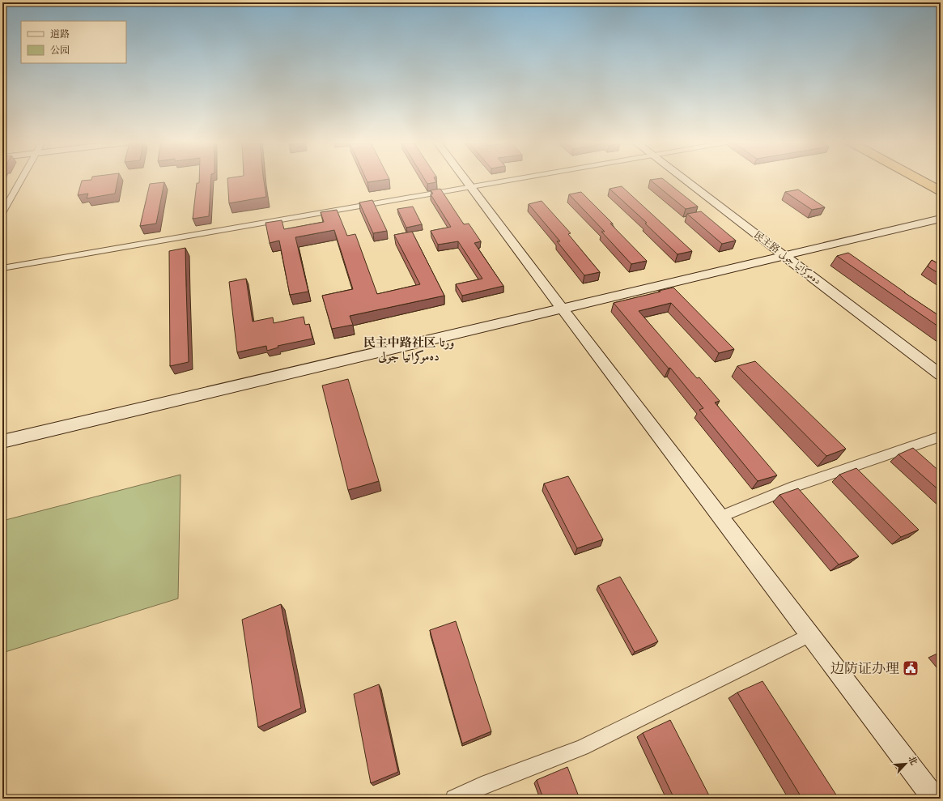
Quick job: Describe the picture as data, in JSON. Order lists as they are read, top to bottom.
{
  "streets": {
    "street": ["民主路 دەموكراتيا جولى"]
  },
  "districts": ["民主中路社区 ورتا دەموكراتيا جولى"],
  "places": {
    "public building": ["边防证办理"]
  },
  "legend": ["道路", "公园"],
  "north": "top right"
}
